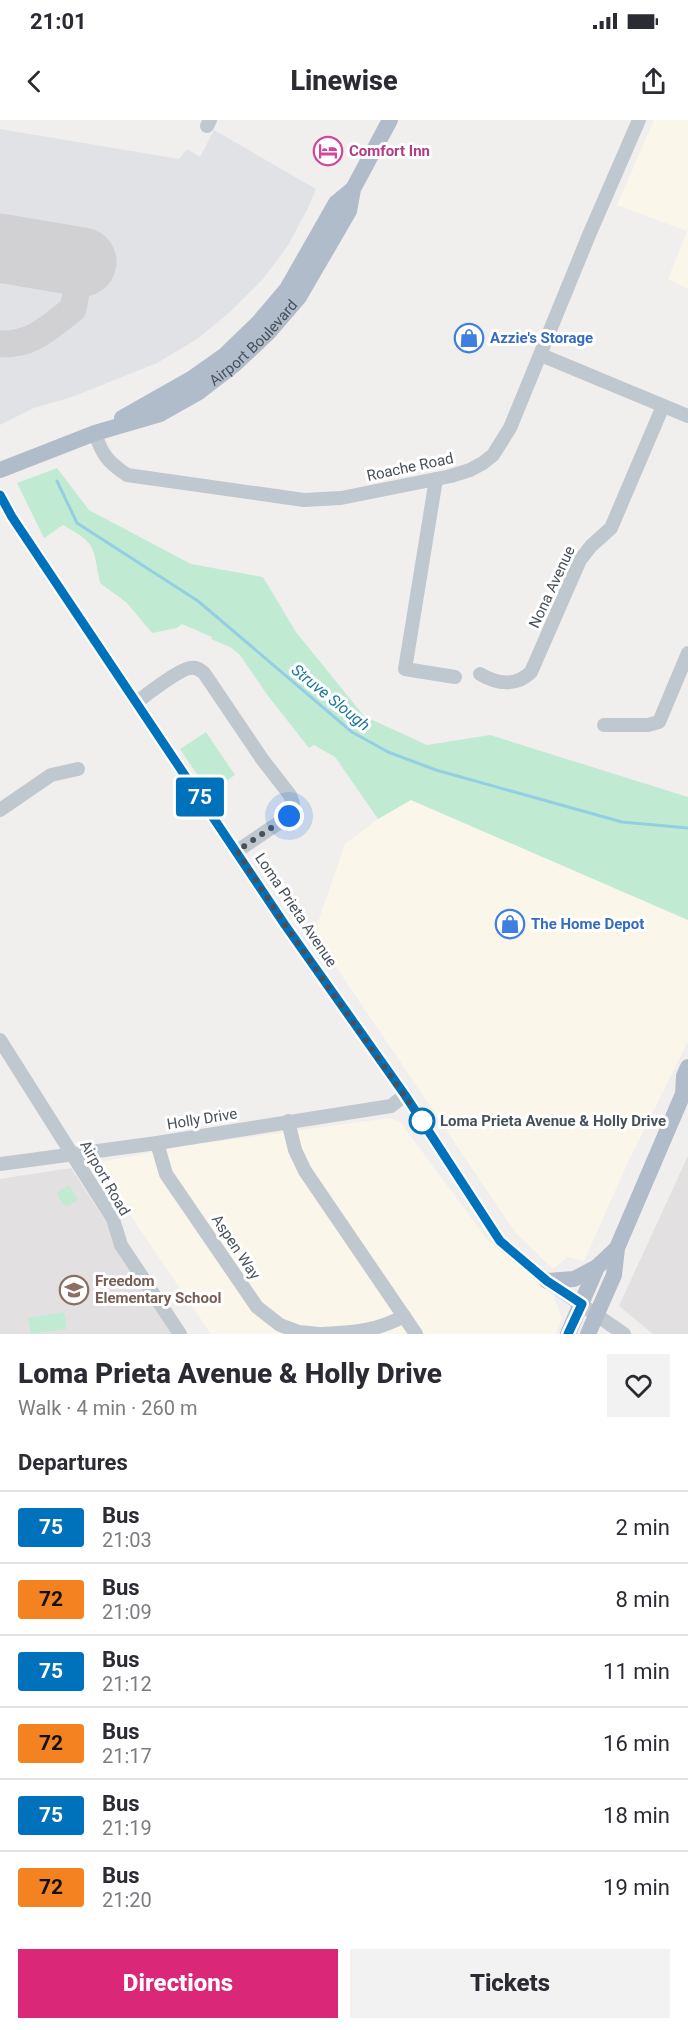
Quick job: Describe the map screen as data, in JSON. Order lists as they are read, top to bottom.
{
  "streets": {
    "main road": ["Airport Boulevard"],
    "street": [
      "Roache Road",
      "Nona Avenue",
      "Loma Prieta Avenue",
      "Holly Drive",
      "Airport Road",
      "Aspen Way"
    ]
  },
  "crossings": [
    ["Airport Boulevard", "Roache Road"],
    ["Loma Prieta Avenue", "Holly Drive"],
    ["Holly Drive", "Airport Road"],
    ["Holly Drive", "Aspen Way"]
  ],
  "water": ["Struve Slough"],
  "places": {
    "hotel": ["Comfort Inn"],
    "shop": ["Azzie's Storage", "The Home Depot"],
    "other": ["Loma Prieta Avenue & Holly Drive"],
    "school or university": ["Freedom Elementary School"]
  },
  "lines": ["bus line 75"],
  "page": {
    "status": "21:01",
    "header": "Linewise",
    "on_map": "75",
    "heading": [
      ["Loma Prieta Avenue & Holly Drive", "Walk · 4 min · 260 m"],
      "Departures"
    ],
    "list": [
      {
        "mark": "75",
        "name": "Bus",
        "note": "21:03",
        "value": "2 min"
      },
      {
        "mark": "72",
        "name": "Bus",
        "note": "21:09",
        "value": "8 min"
      },
      {
        "mark": "75",
        "name": "Bus",
        "note": "21:12",
        "value": "11 min"
      },
      {
        "mark": "72",
        "name": "Bus",
        "note": "21:17",
        "value": "16 min"
      },
      {
        "mark": "75",
        "name": "Bus",
        "note": "21:19",
        "value": "18 min"
      },
      {
        "mark": "72",
        "name": "Bus",
        "note": "21:20",
        "value": "19 min"
      }
    ],
    "buttons": ["Directions", "Tickets"]
  }
}
